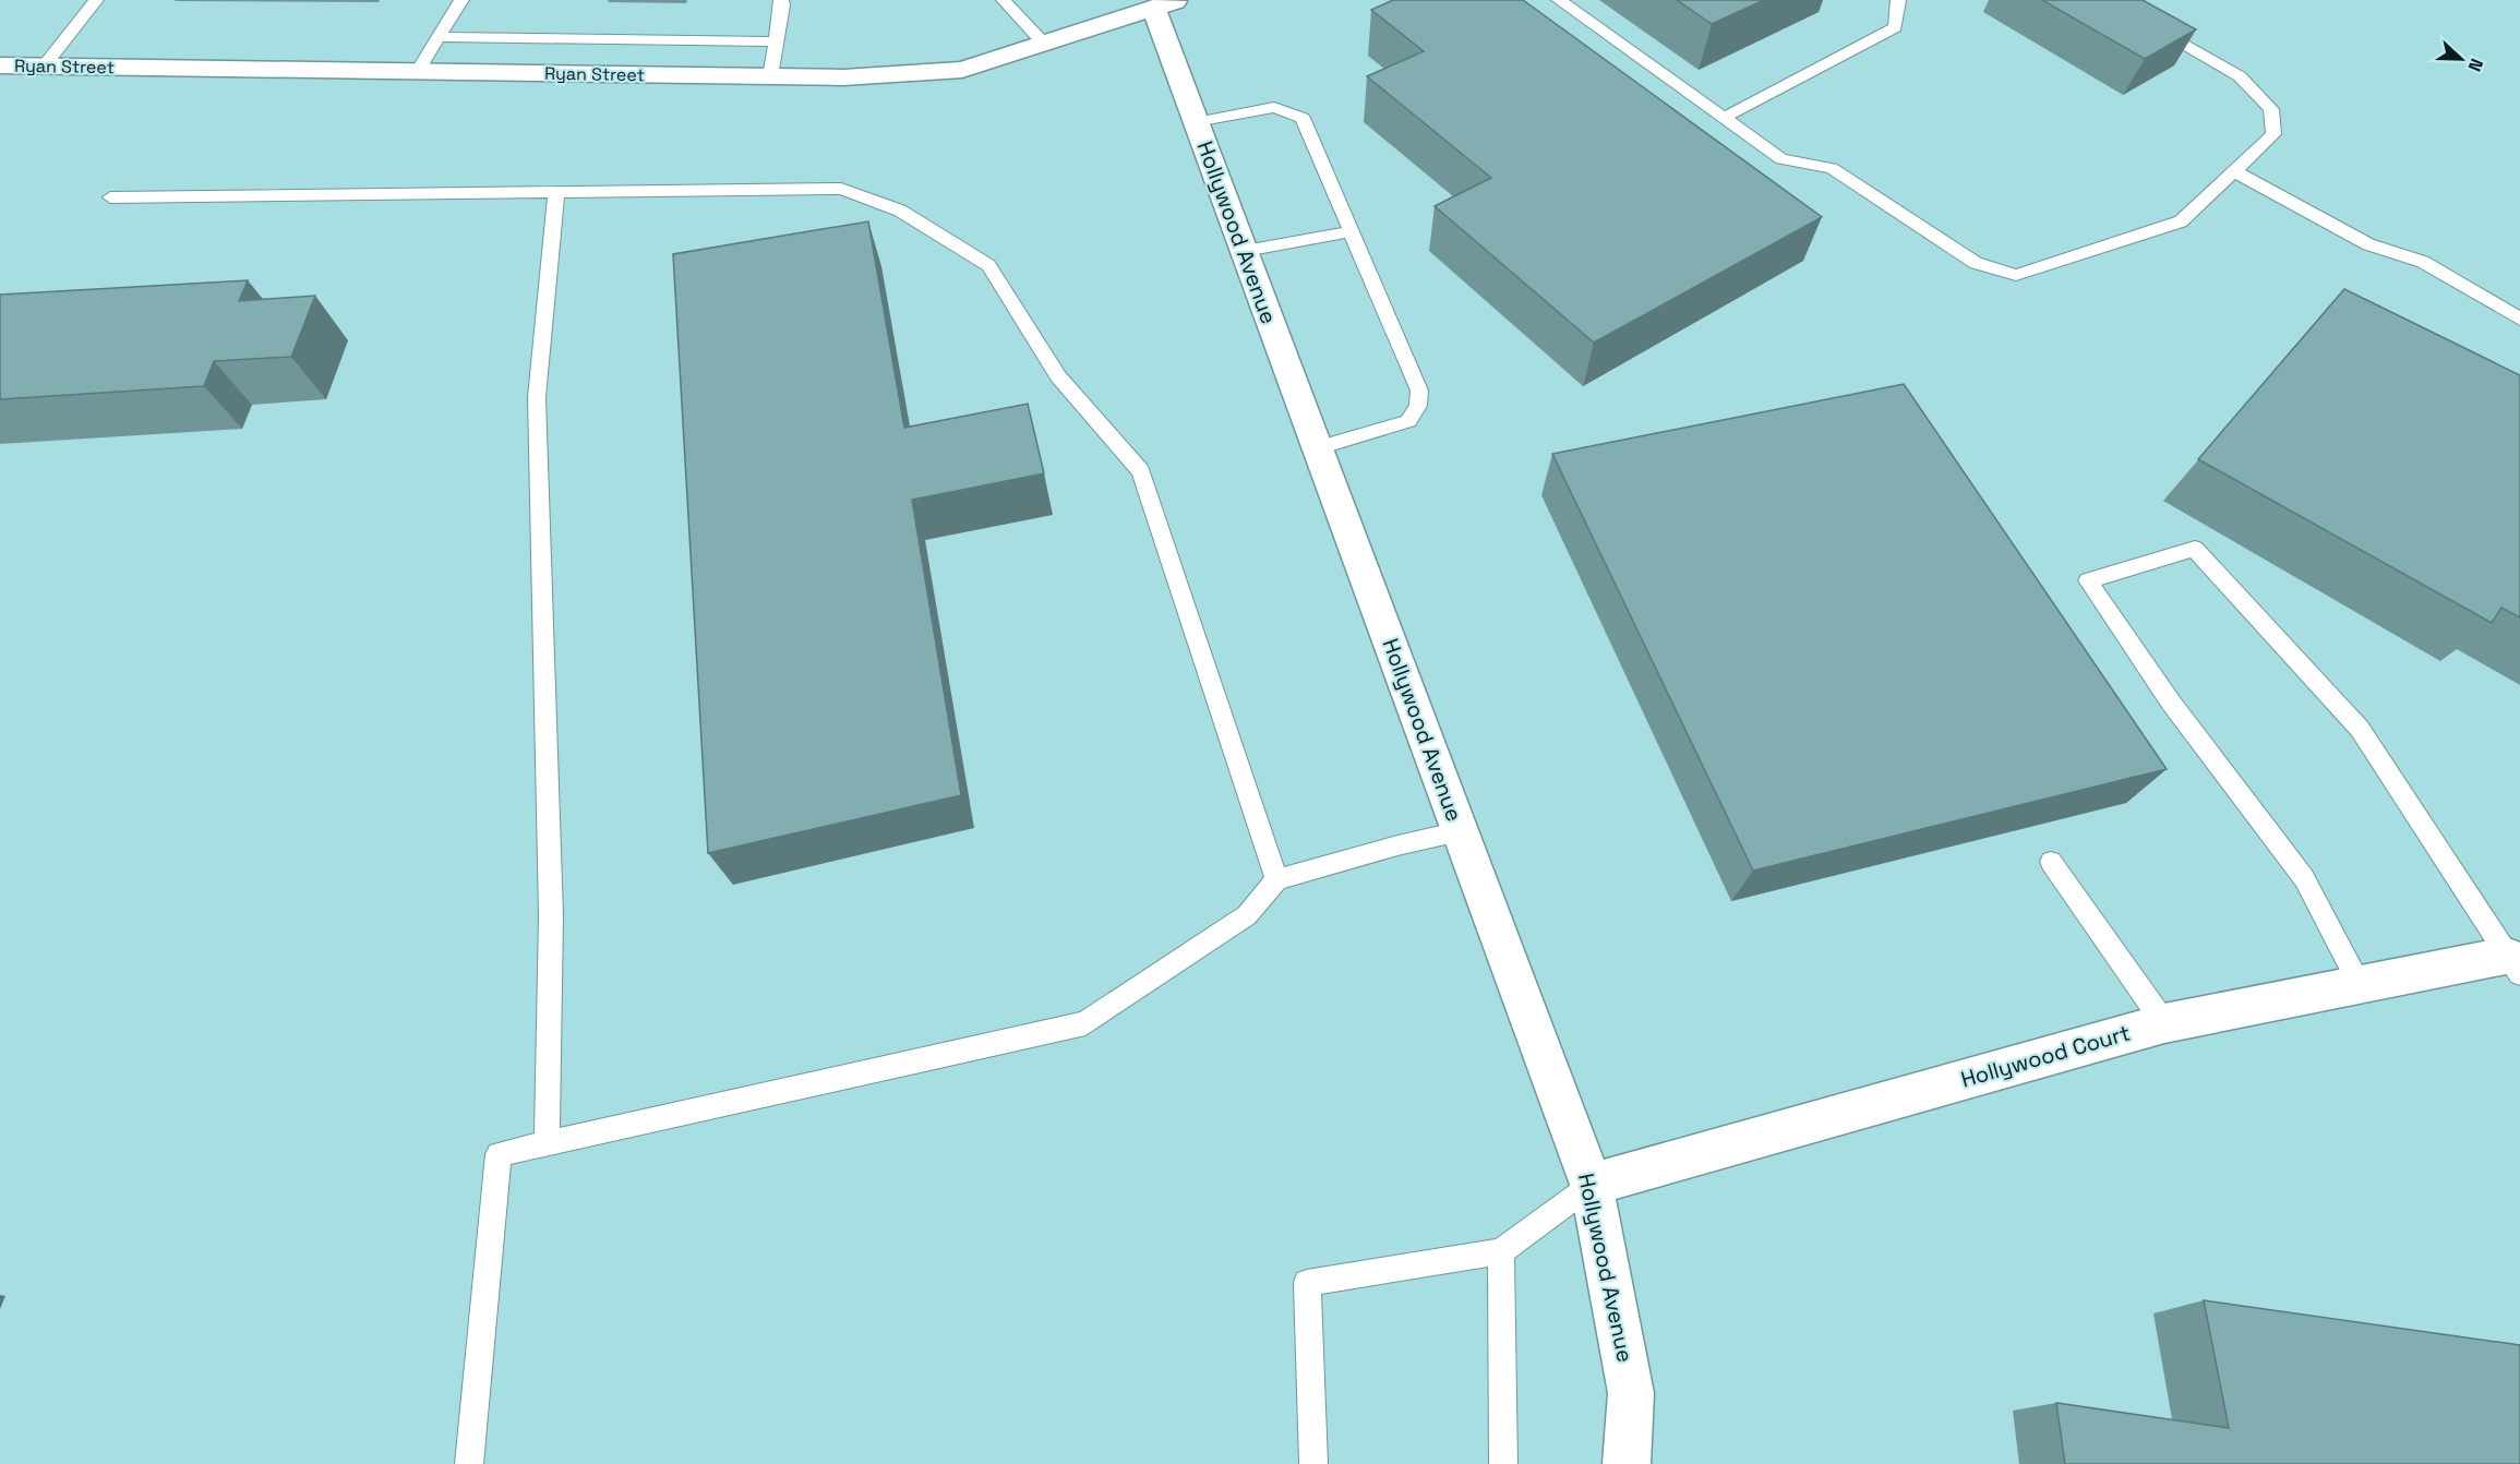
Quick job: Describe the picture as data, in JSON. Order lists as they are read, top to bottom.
{
  "streets": {
    "street": ["Ryan Street", "Hollywood Avenue", "Hollywood Court"]
  },
  "crossings": [
    ["Ryan Street", "Hollywood Avenue"],
    ["Hollywood Avenue", "Hollywood Court"]
  ],
  "north": "right"
}
